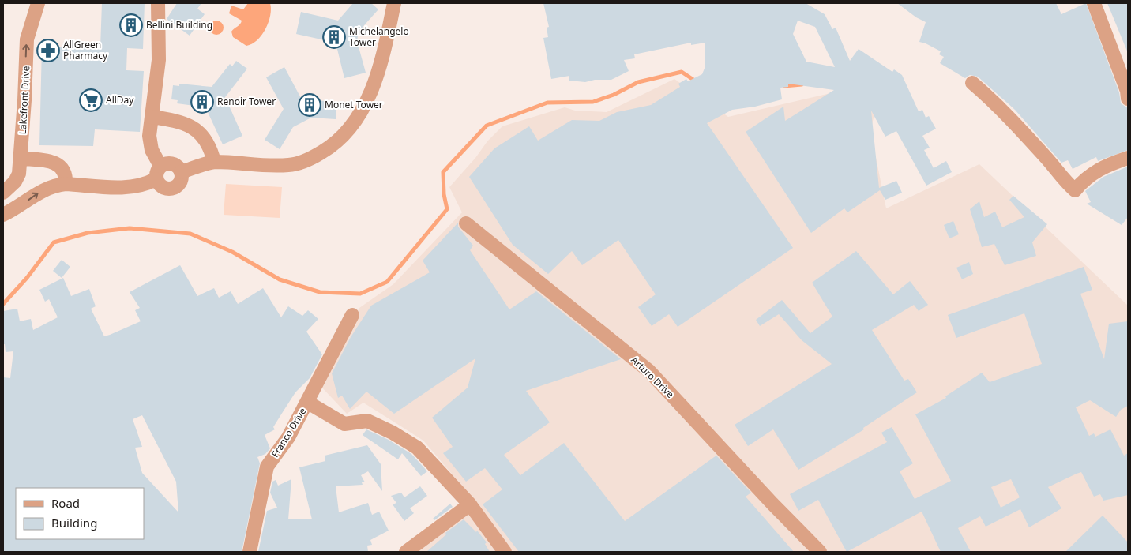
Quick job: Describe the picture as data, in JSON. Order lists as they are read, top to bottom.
{
  "streets": {
    "street": ["Lakefront Drive", "Arturo Drive", "Franco Drive"]
  },
  "one_way": ["Lakefront Drive"],
  "places": {
    "building": [
      "Bellini Building",
      "Michelangelo Tower",
      "Renoir Tower",
      "Monet Tower"
    ],
    "pharmacy": ["AllGreen Pharmacy"],
    "supermarket": ["AllDay"]
  },
  "legend": ["Road", "Building"]
}
